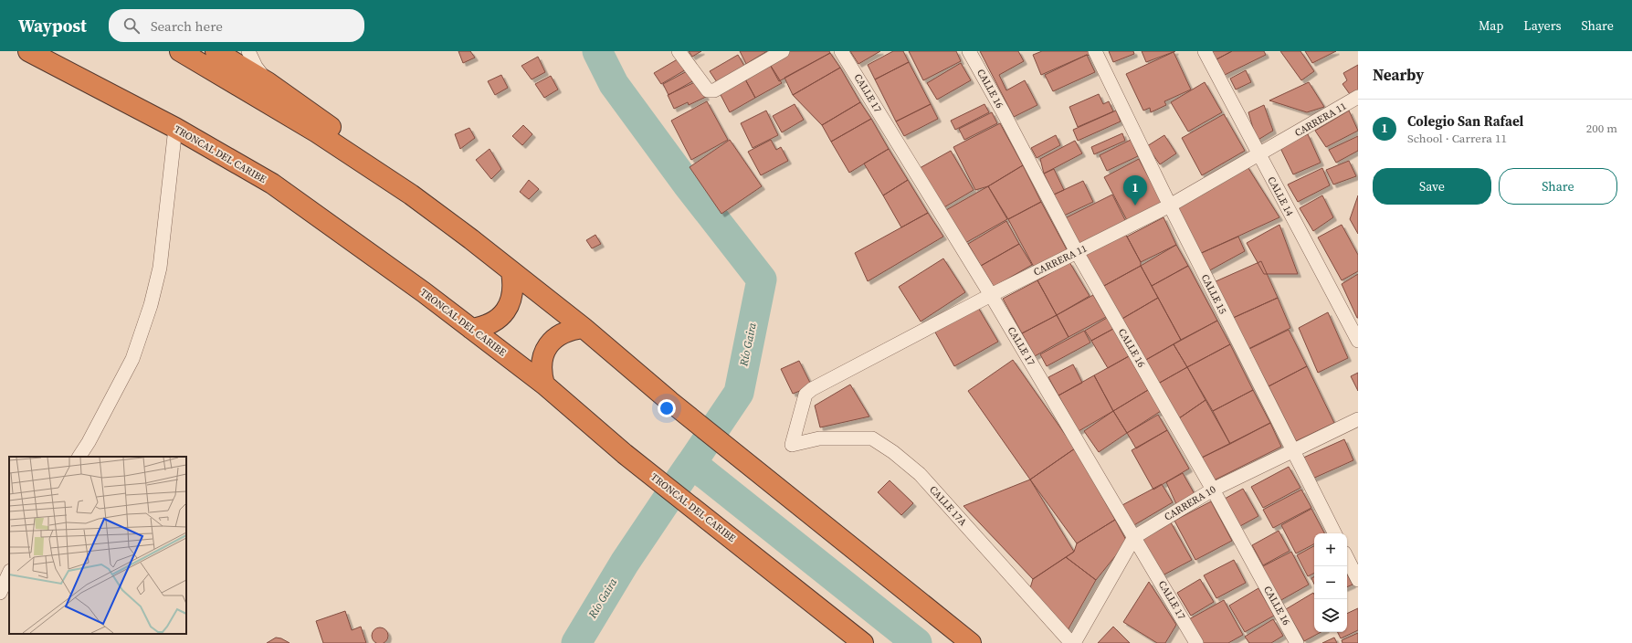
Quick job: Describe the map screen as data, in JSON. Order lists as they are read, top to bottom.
{
  "streets": {
    "highway": ["TRONCAL DEL CARIBE"],
    "street": [
      "CALLE 16",
      "CALLE 17",
      "CARRERA 11",
      "CALLE 14",
      "CALLE 15",
      "CARRERA 10",
      "CALLE 17A"
    ]
  },
  "crossings": [
    ["CALLE 16", "CARRERA 11"],
    ["CALLE 16", "CARRERA 10"],
    ["CALLE 17", "CARRERA 11"],
    ["CALLE 17", "CARRERA 10"],
    ["CARRERA 11", "CALLE 14"],
    ["CARRERA 11", "CALLE 15"],
    ["CARRERA 11", "CALLE 17A"],
    ["CALLE 15", "CARRERA 10"]
  ],
  "water": ["Río Gaira"],
  "page": {
    "header": "Waypost",
    "search": "Search here",
    "nav": ["Map", "Layers", "Share"],
    "heading": "Nearby",
    "list": [
      {
        "mark": "1",
        "name": "Colegio San Rafael",
        "note": "School · Carrera 11",
        "value": "200 m"
      }
    ],
    "buttons": ["Save", "Share"],
    "pins": "1",
    "map_buttons": ["+", "−"]
  }
}
